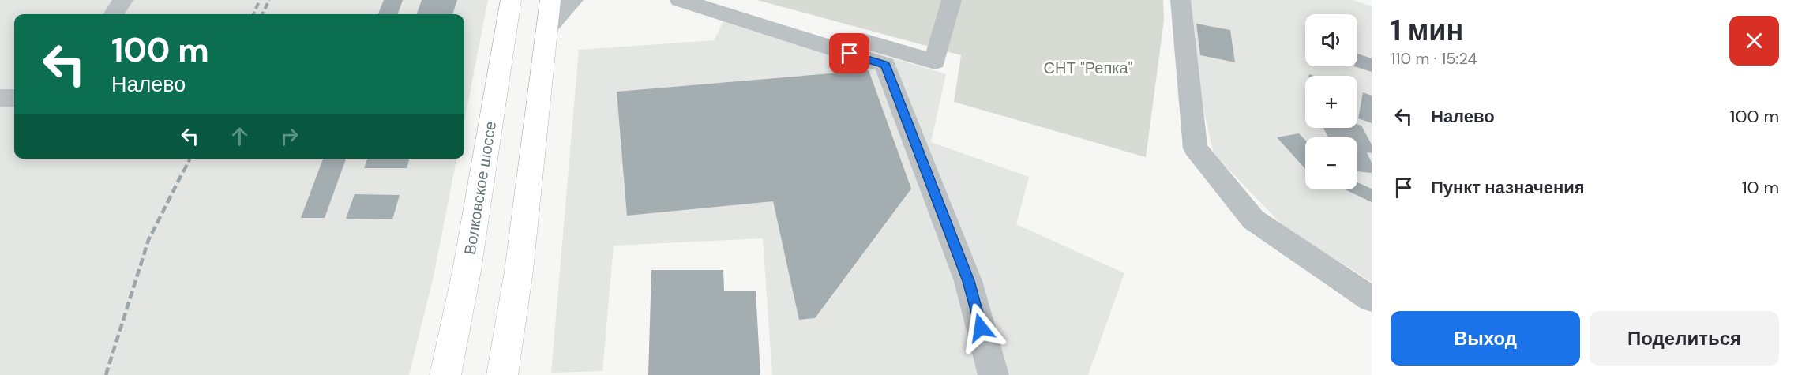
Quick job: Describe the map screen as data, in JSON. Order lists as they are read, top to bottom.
{
  "streets": {
    "main road": ["Волковское шоссе"]
  },
  "parks": ["СНТ \"Репка\""],
  "page": {
    "heading": ["1 мин", "110 m · 15:24"],
    "map_buttons": ["+", "−"],
    "turn": ["100 m", "Налево"],
    "list": [
      {
        "name": "Налево",
        "value": "100 m"
      },
      {
        "name": "Пункт назначения",
        "value": "10 m"
      }
    ],
    "buttons": ["Выход", "Поделиться"]
  }
}
